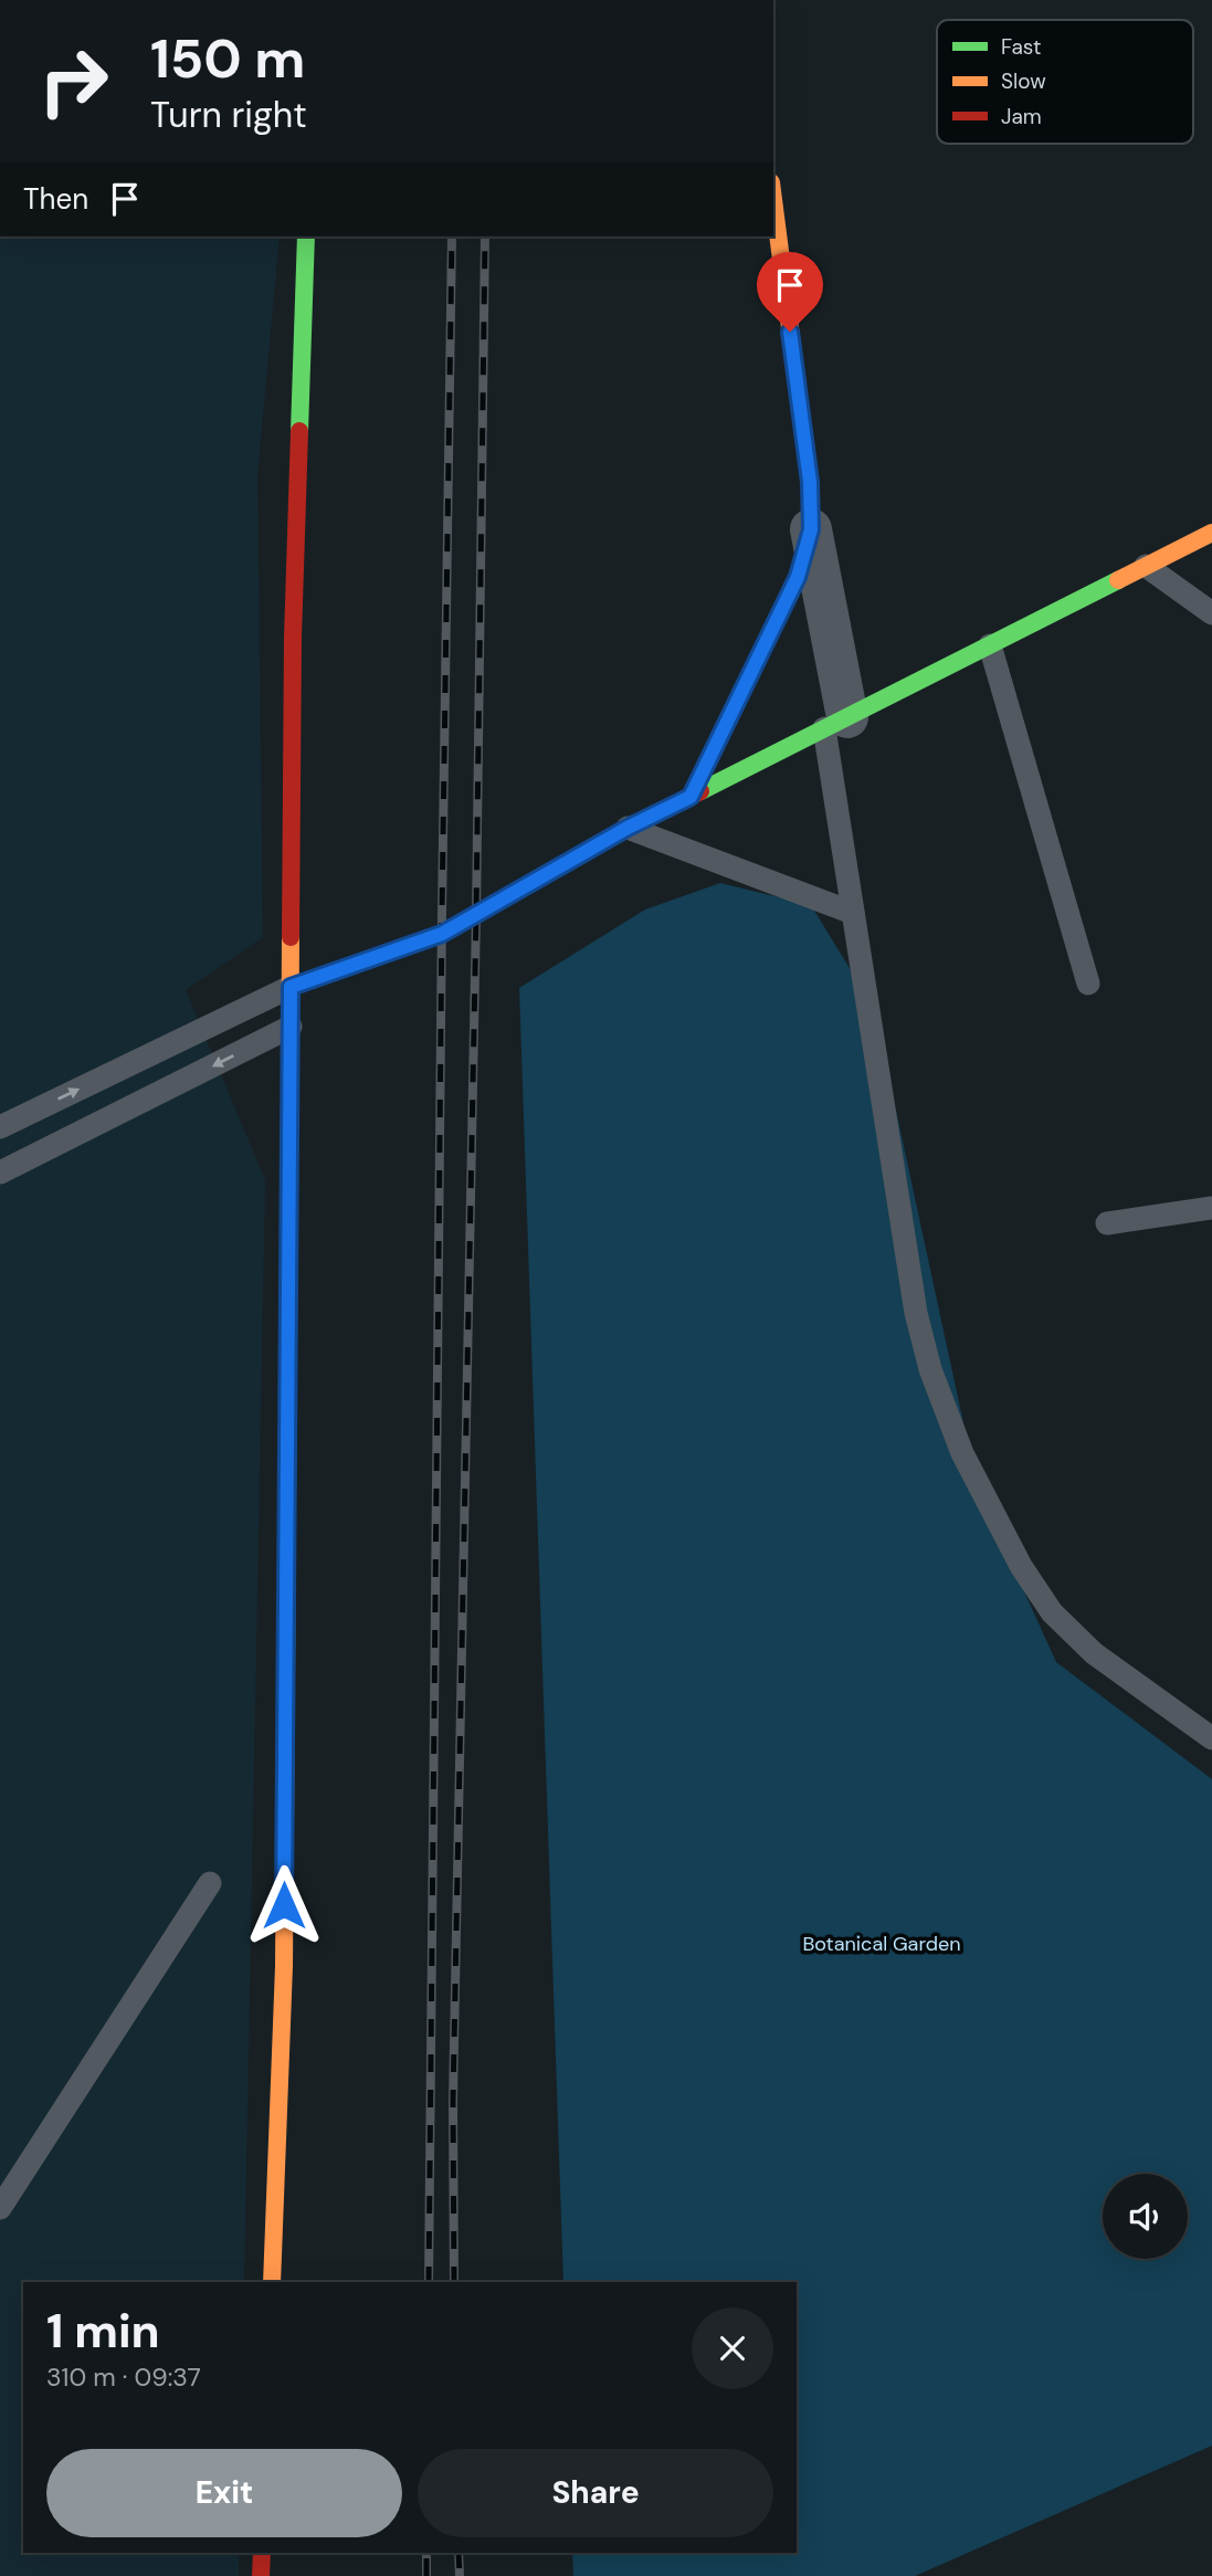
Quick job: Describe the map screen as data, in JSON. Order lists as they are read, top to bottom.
{
  "parks": ["Botanical Garden"],
  "legend": ["Fast", "Slow", "Jam"],
  "page": {
    "turn": ["150 m", "Turn right"],
    "then": "Then",
    "heading": ["1 min", "310 m · 09:37"],
    "buttons": ["Exit", "Share"]
  }
}
